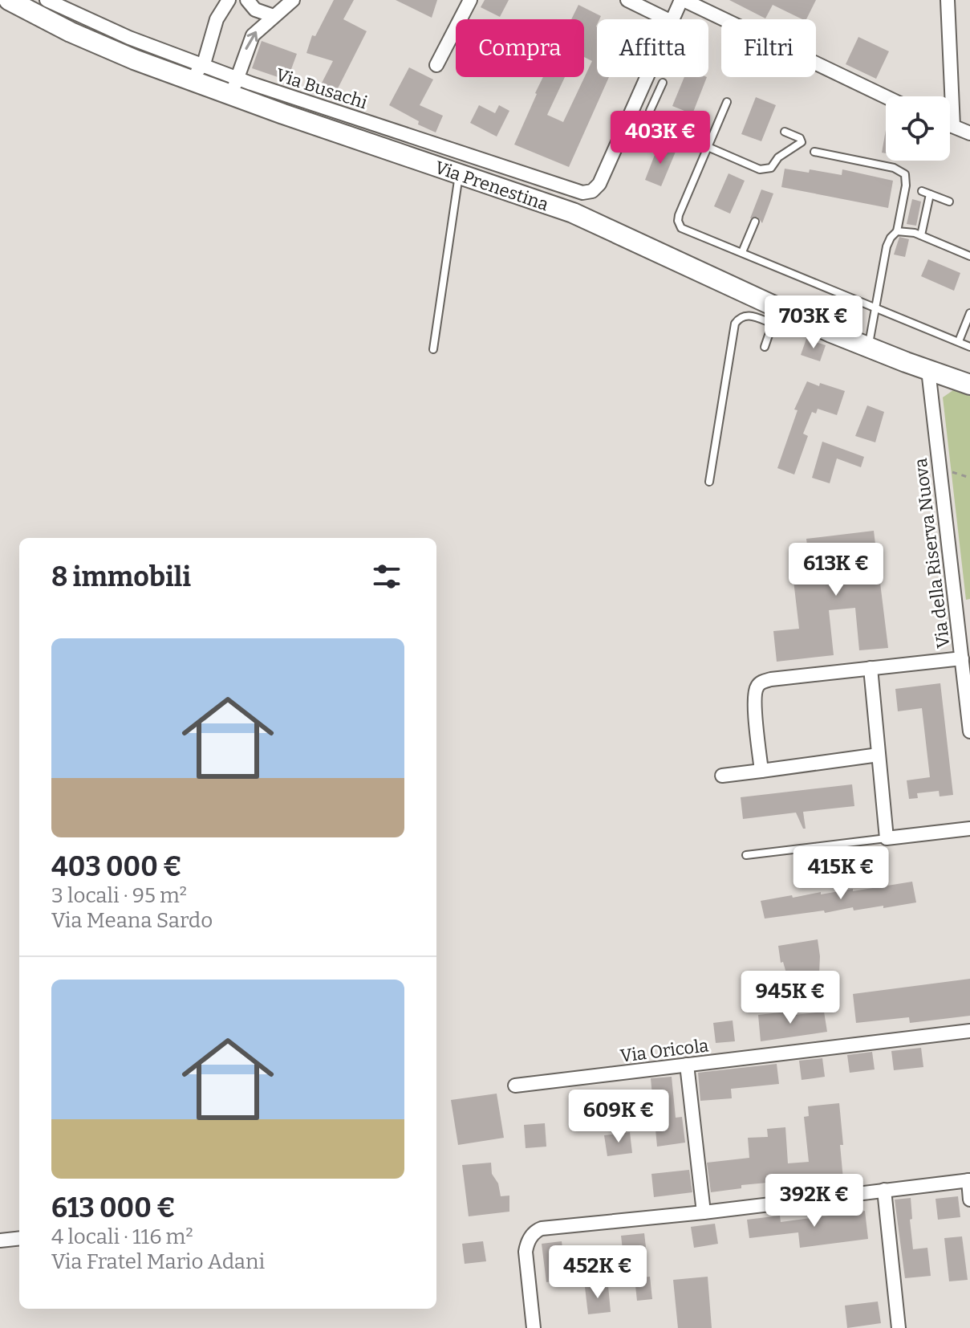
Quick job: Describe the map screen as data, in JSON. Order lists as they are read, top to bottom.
{
  "streets": {
    "main road": ["Via Prenestina"],
    "street": ["Via Busachi", "Via della Riserva Nuova", "Via Oricola"]
  },
  "crossings": [
    ["Via Busachi", "Via Prenestina"],
    ["Via Prenestina", "Via della Riserva Nuova"]
  ],
  "page": {
    "chip": ["Compra", "Affitta", "Filtri"],
    "price": [
      "403K €",
      "703K €",
      "613K €",
      "415K €",
      "945K €",
      "609K €",
      "392K €",
      "452K €"
    ],
    "heading": "8 immobili",
    "list": [
      {
        "name": "403 000 €",
        "note": "3 locali · 95 m² · Via Meana Sardo"
      },
      {
        "name": "613 000 €",
        "note": "4 locali · 116 m² · Via Fratel Mario Adani"
      }
    ]
  }
}
